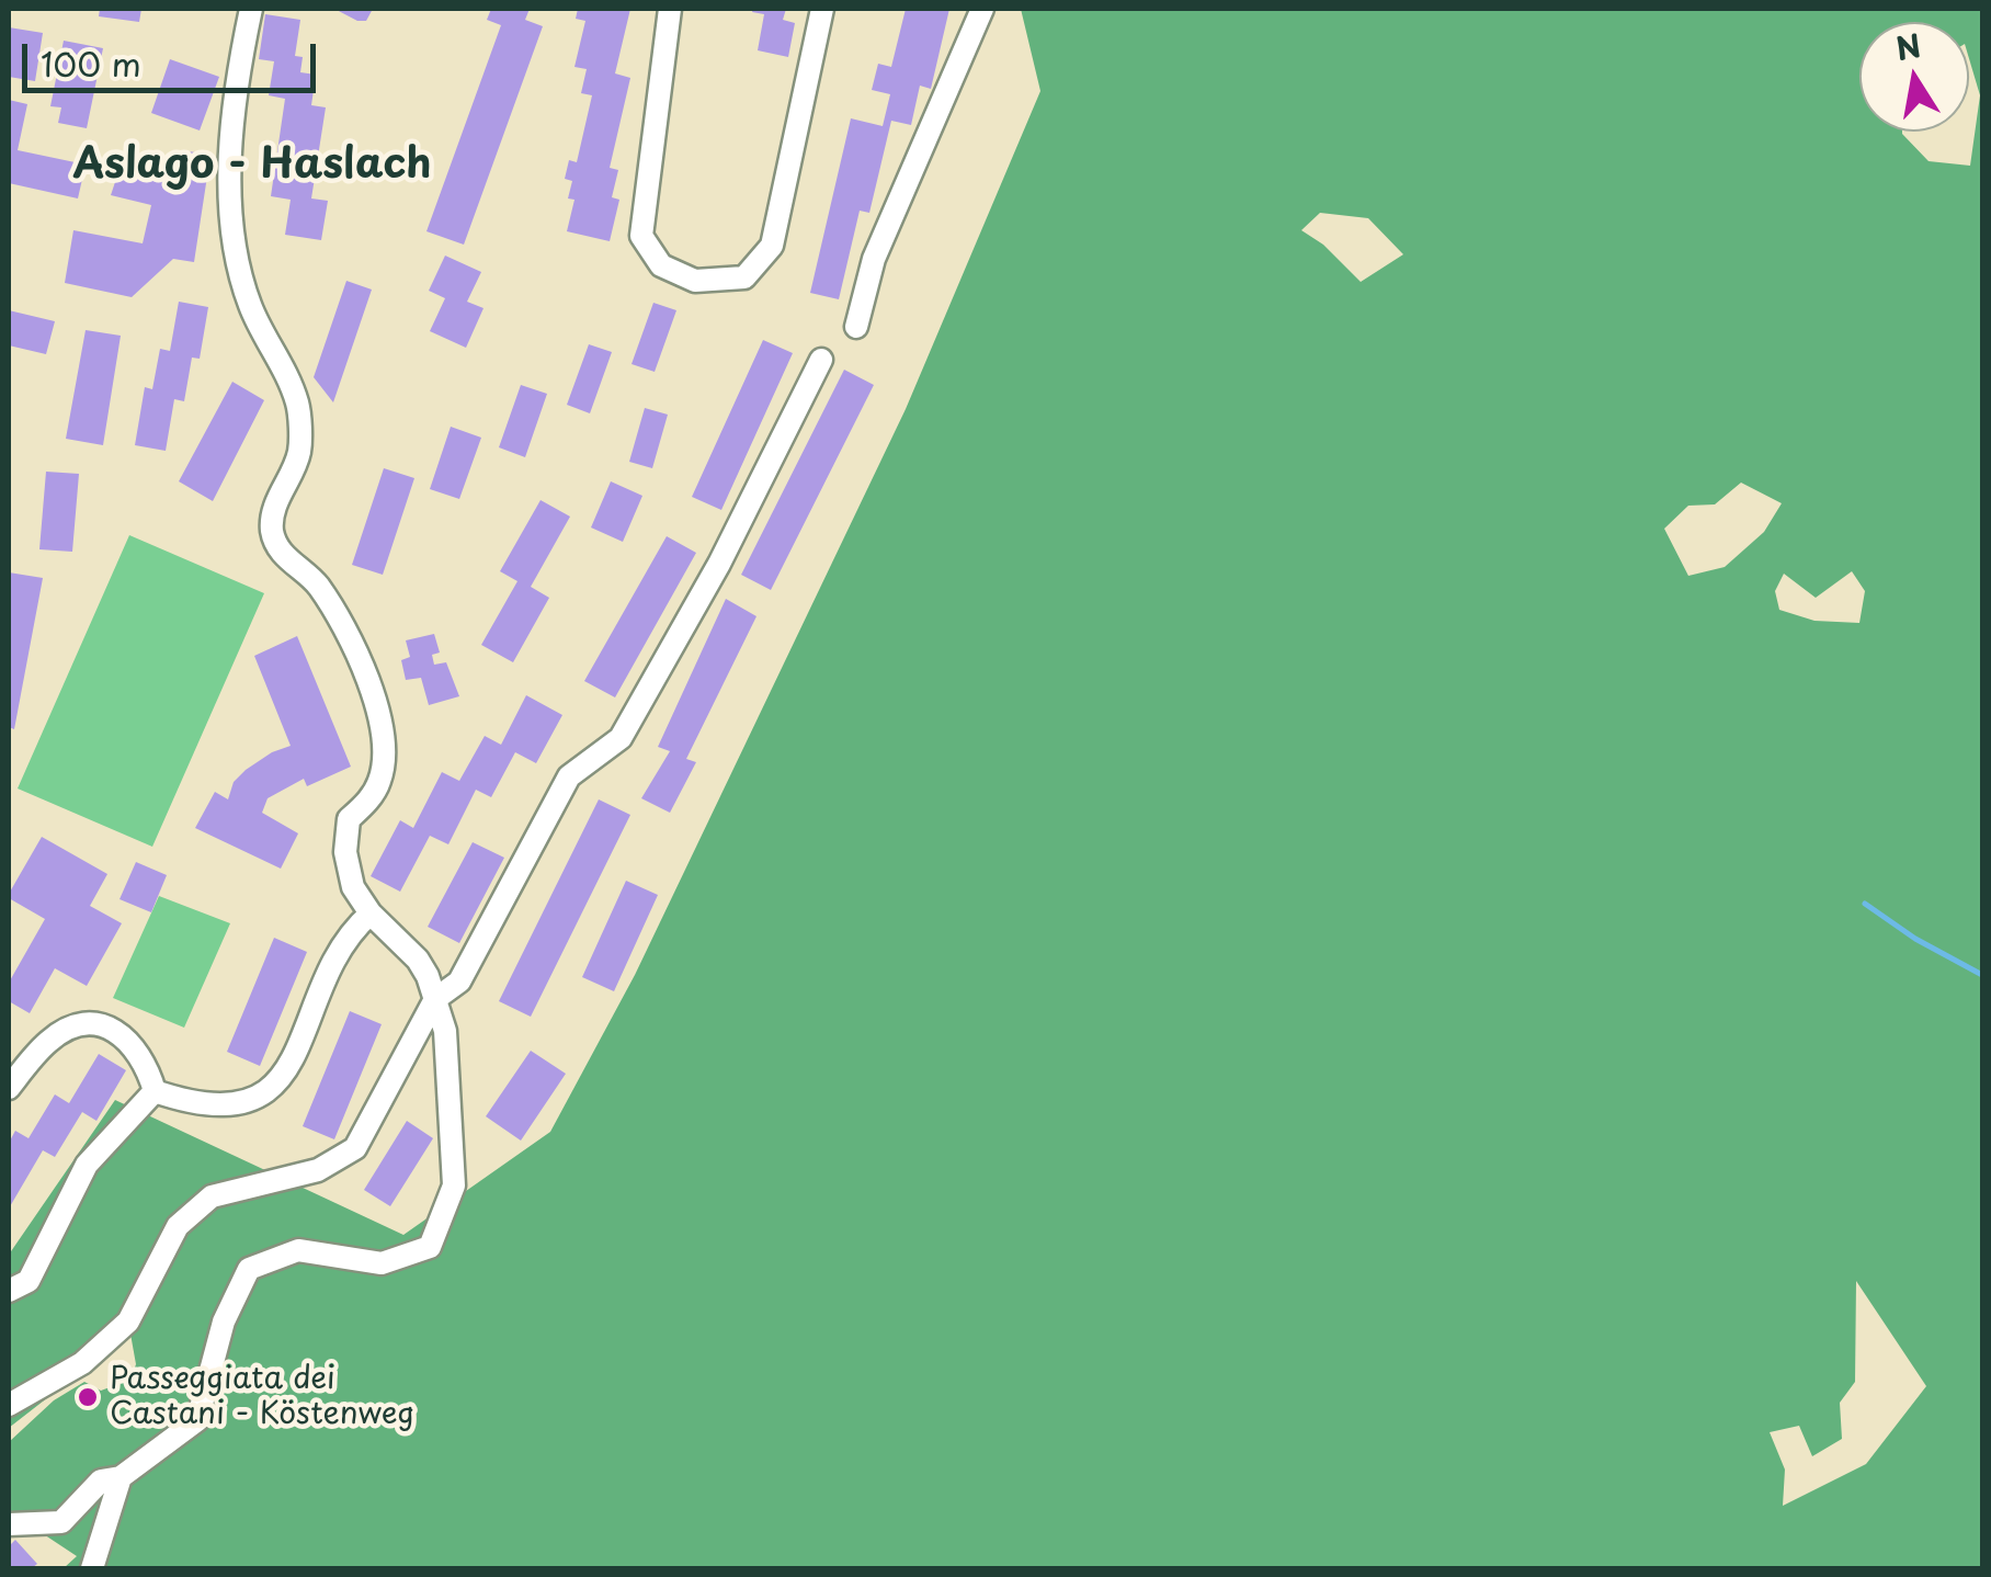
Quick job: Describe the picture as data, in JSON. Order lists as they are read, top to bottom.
{
  "districts": ["Aslago - Haslach"],
  "places": ["Passeggiata dei Castani - Köstenweg"],
  "scale_bar": "100 m",
  "north": "top"
}
